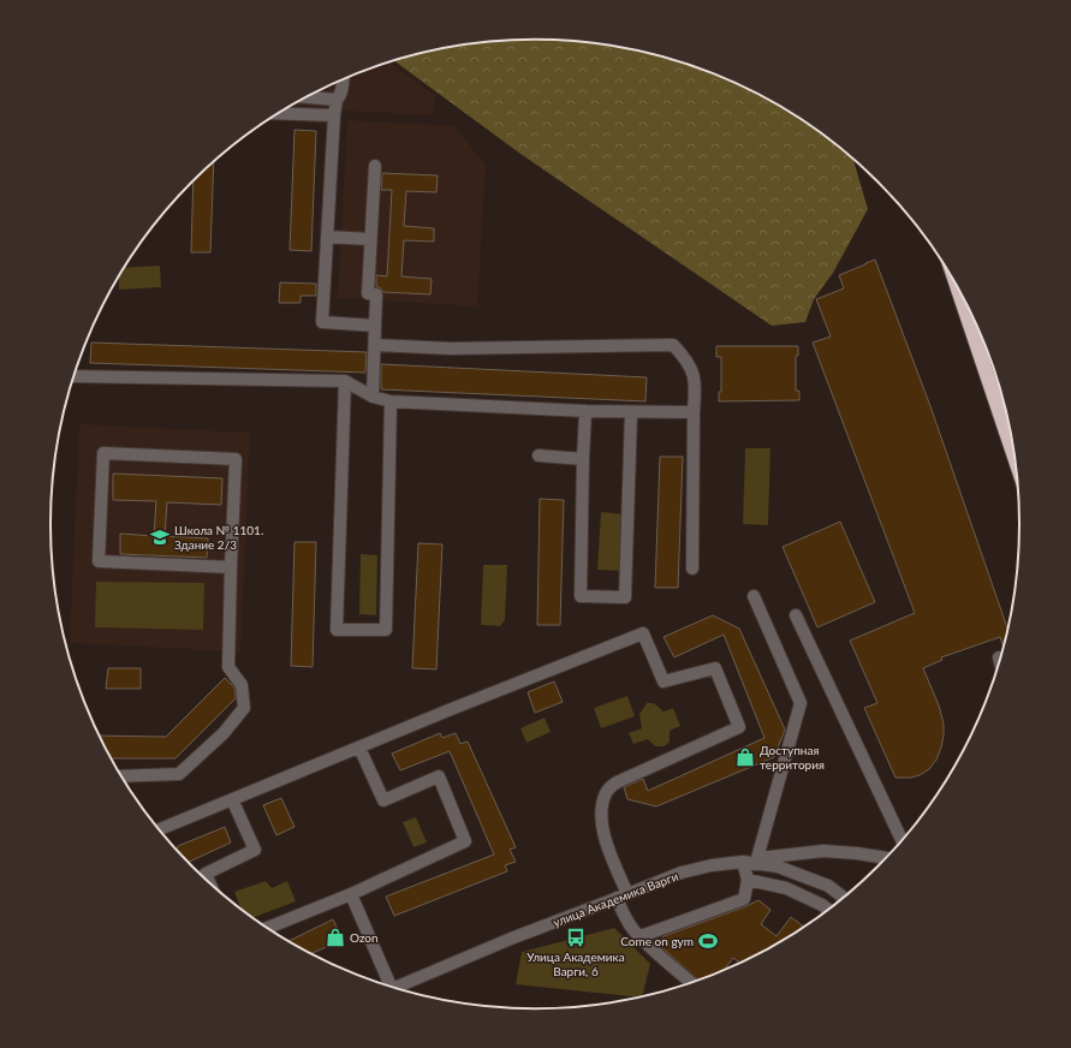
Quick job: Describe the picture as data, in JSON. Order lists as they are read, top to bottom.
{
  "streets": {
    "street": ["улица Академика Варги"]
  },
  "places": {
    "school or university": ["Школа № 1101. Здание 2/3"],
    "shop": ["Доступная территория", "Ozon"],
    "bus stop": ["Улица Академика Варги, 6"],
    "sports": ["Come on gym"]
  }
}
